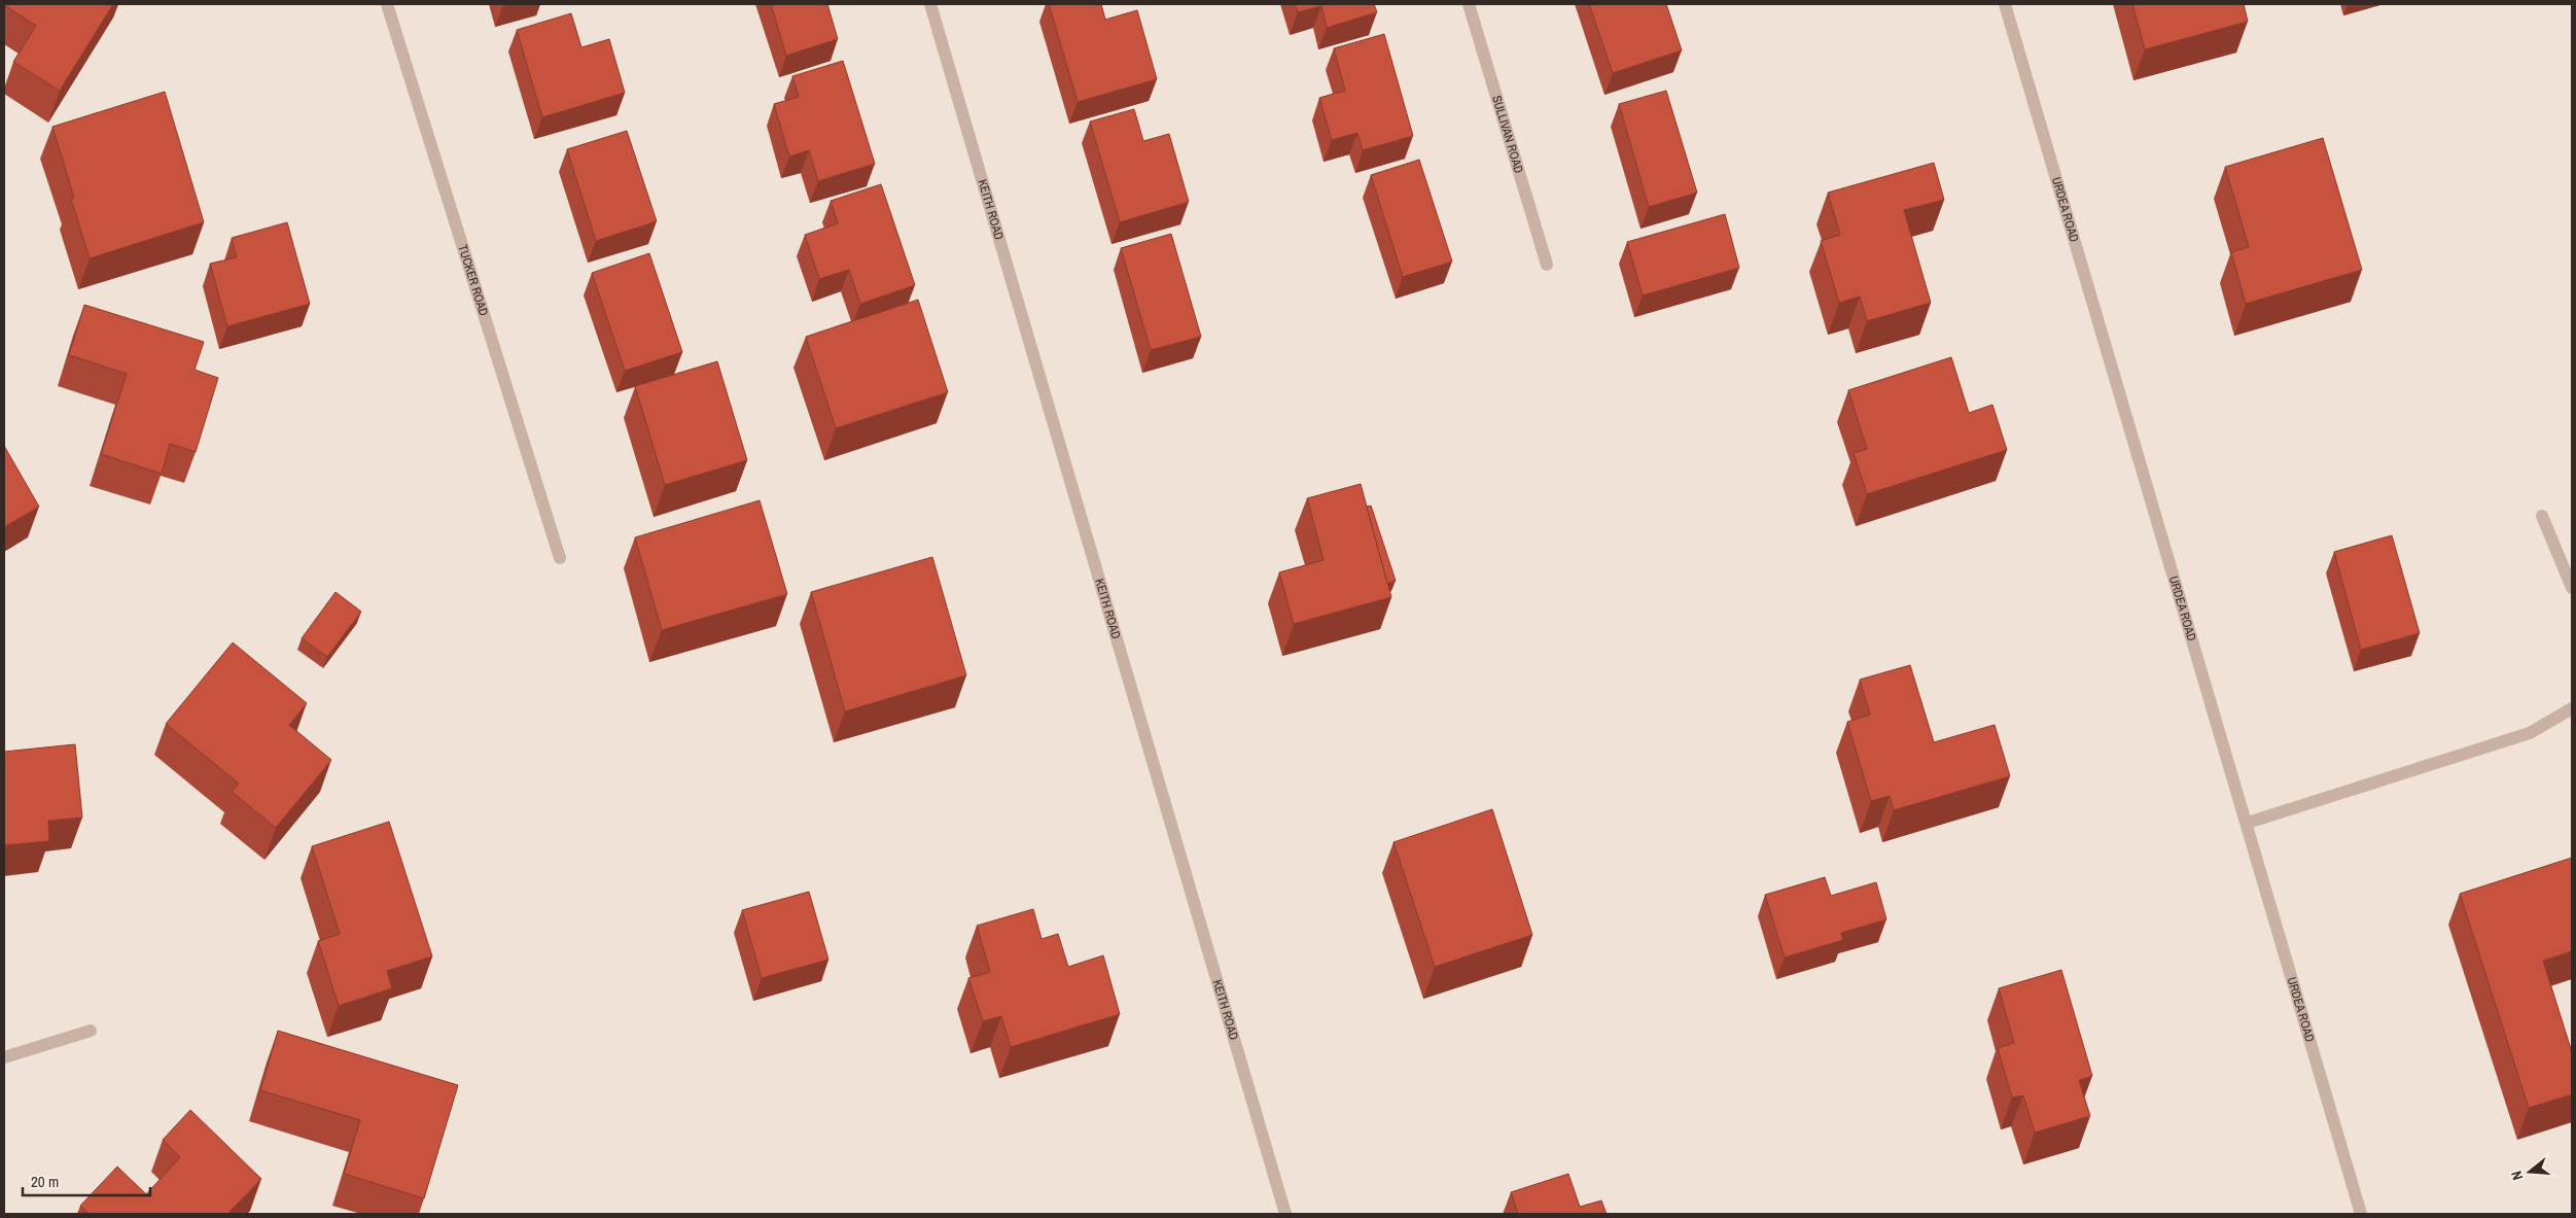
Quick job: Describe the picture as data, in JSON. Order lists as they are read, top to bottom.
{
  "streets": {
    "street": [
      "SULLIVAN ROAD",
      "KEITH ROAD",
      "URDEA ROAD",
      "TUCKER ROAD"
    ]
  },
  "scale_bar": "20 m",
  "north": "left"
}
